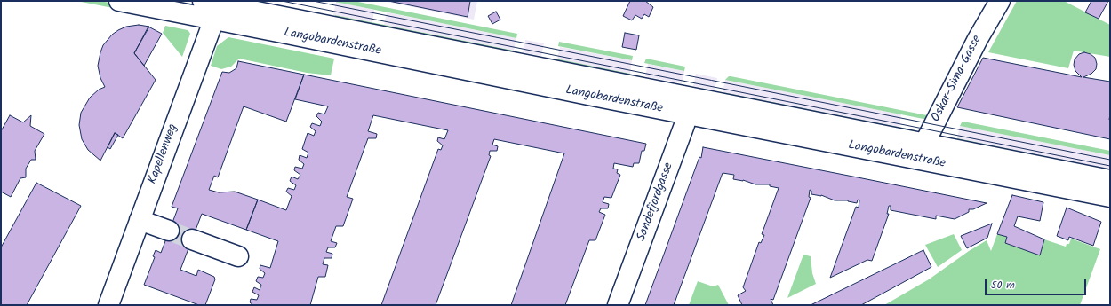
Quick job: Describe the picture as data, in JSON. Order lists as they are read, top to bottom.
{
  "streets": {
    "street": [
      "Langobardenstraße",
      "Oskar-Sima-Gasse",
      "Kapellenweg",
      "Sandefjordgasse"
    ]
  },
  "crossings": [
    ["Langobardenstraße", "Oskar-Sima-Gasse"],
    ["Langobardenstraße", "Kapellenweg"],
    ["Langobardenstraße", "Sandefjordgasse"]
  ],
  "scale_bar": "50 m"
}
